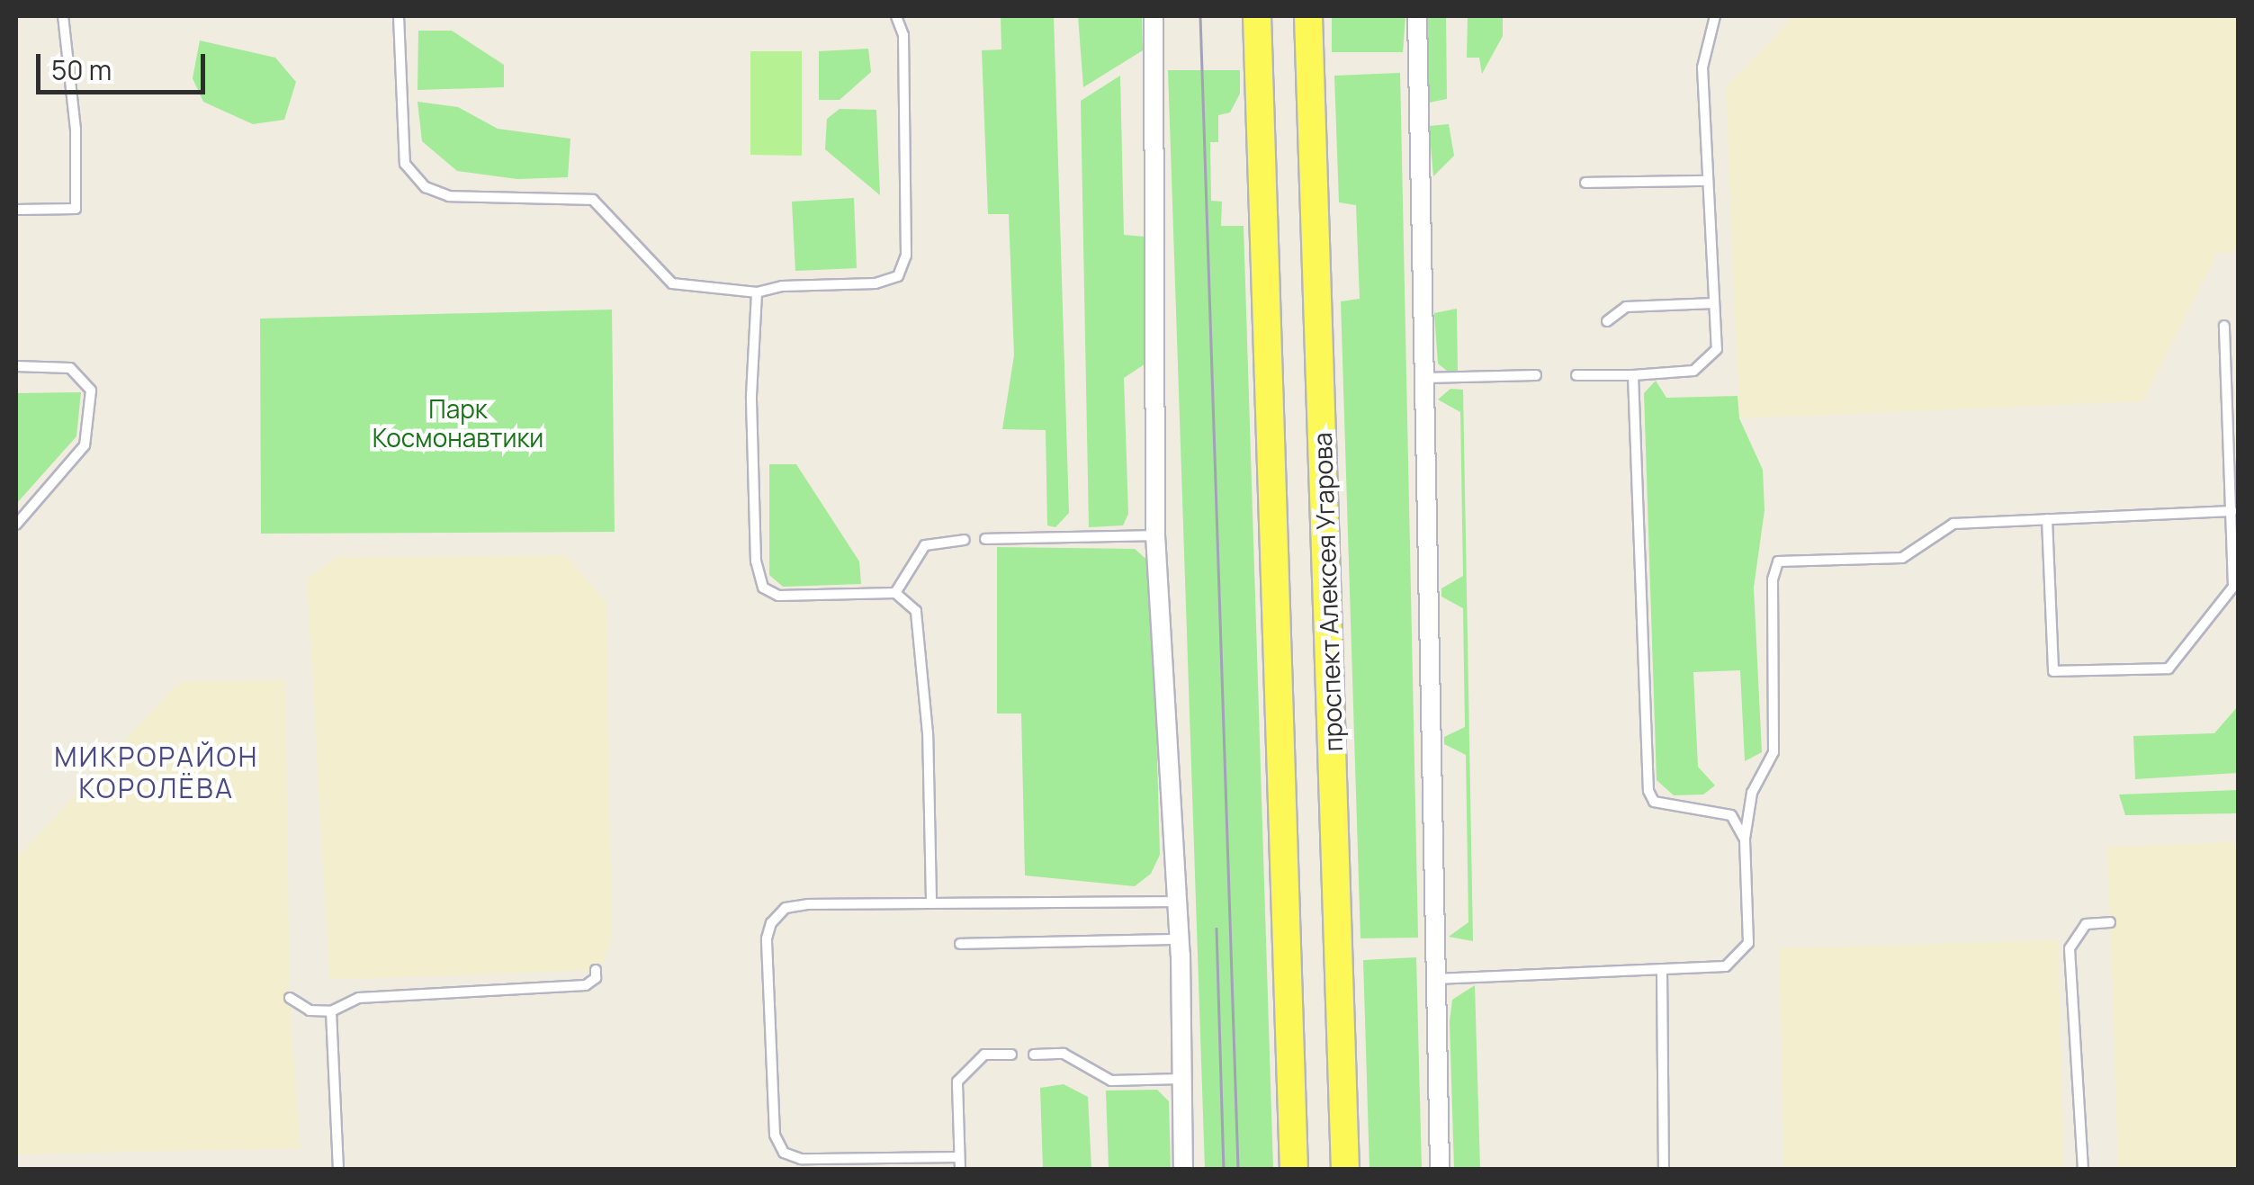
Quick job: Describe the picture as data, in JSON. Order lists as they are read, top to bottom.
{
  "streets": {
    "main road": ["проспект Алексея Угарова"]
  },
  "districts": ["МИКРОРАЙОН КОРОЛЁВА"],
  "parks": ["Парк Космонавтики"],
  "scale_bar": "50 m"
}
